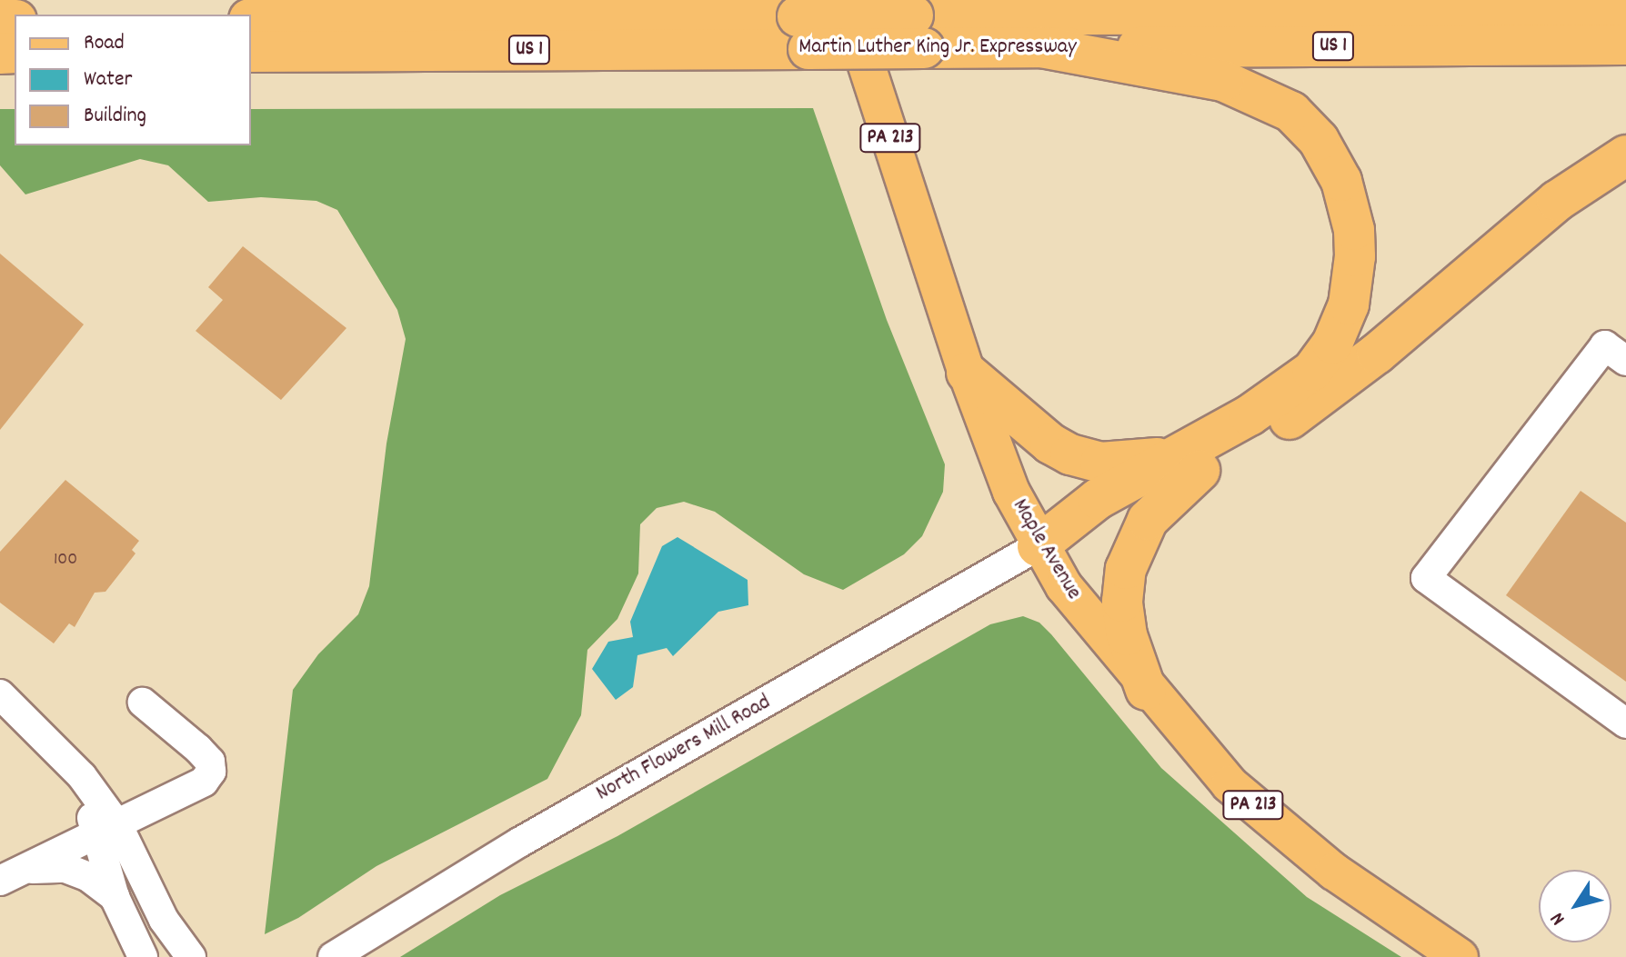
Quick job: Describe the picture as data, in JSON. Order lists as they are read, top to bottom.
{
  "streets": {
    "highway": ["US 1", "Martin Luther King Jr. Expressway"],
    "main road": ["PA 213", "Maple Avenue"],
    "street": ["North Flowers Mill Road"]
  },
  "crossings": [
    ["Maple Avenue", "North Flowers Mill Road"]
  ],
  "house_numbers": ["100"],
  "legend": ["Road", "Water", "Building"],
  "north": "bottom left"
}
